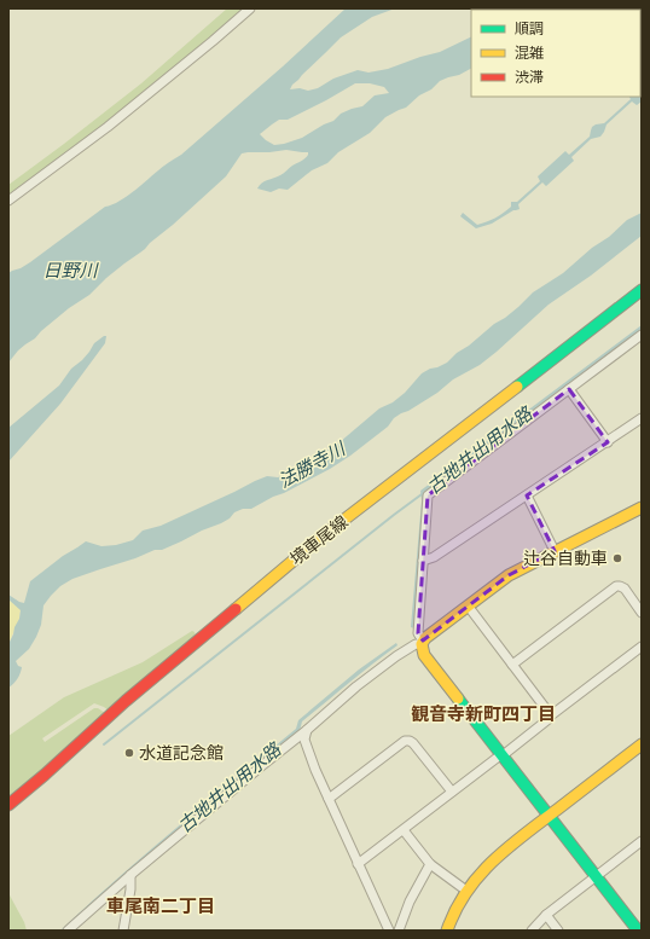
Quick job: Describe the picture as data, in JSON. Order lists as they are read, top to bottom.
{
  "streets": {
    "street": ["境車尾線"]
  },
  "districts": ["観音寺新町四丁目", "車尾南二丁目"],
  "water": ["日野川", "古地井出用水路", "法勝寺川"],
  "places": ["辻谷自動車", "水道記念館"],
  "legend": ["順調", "混雑", "渋滞"]
}
